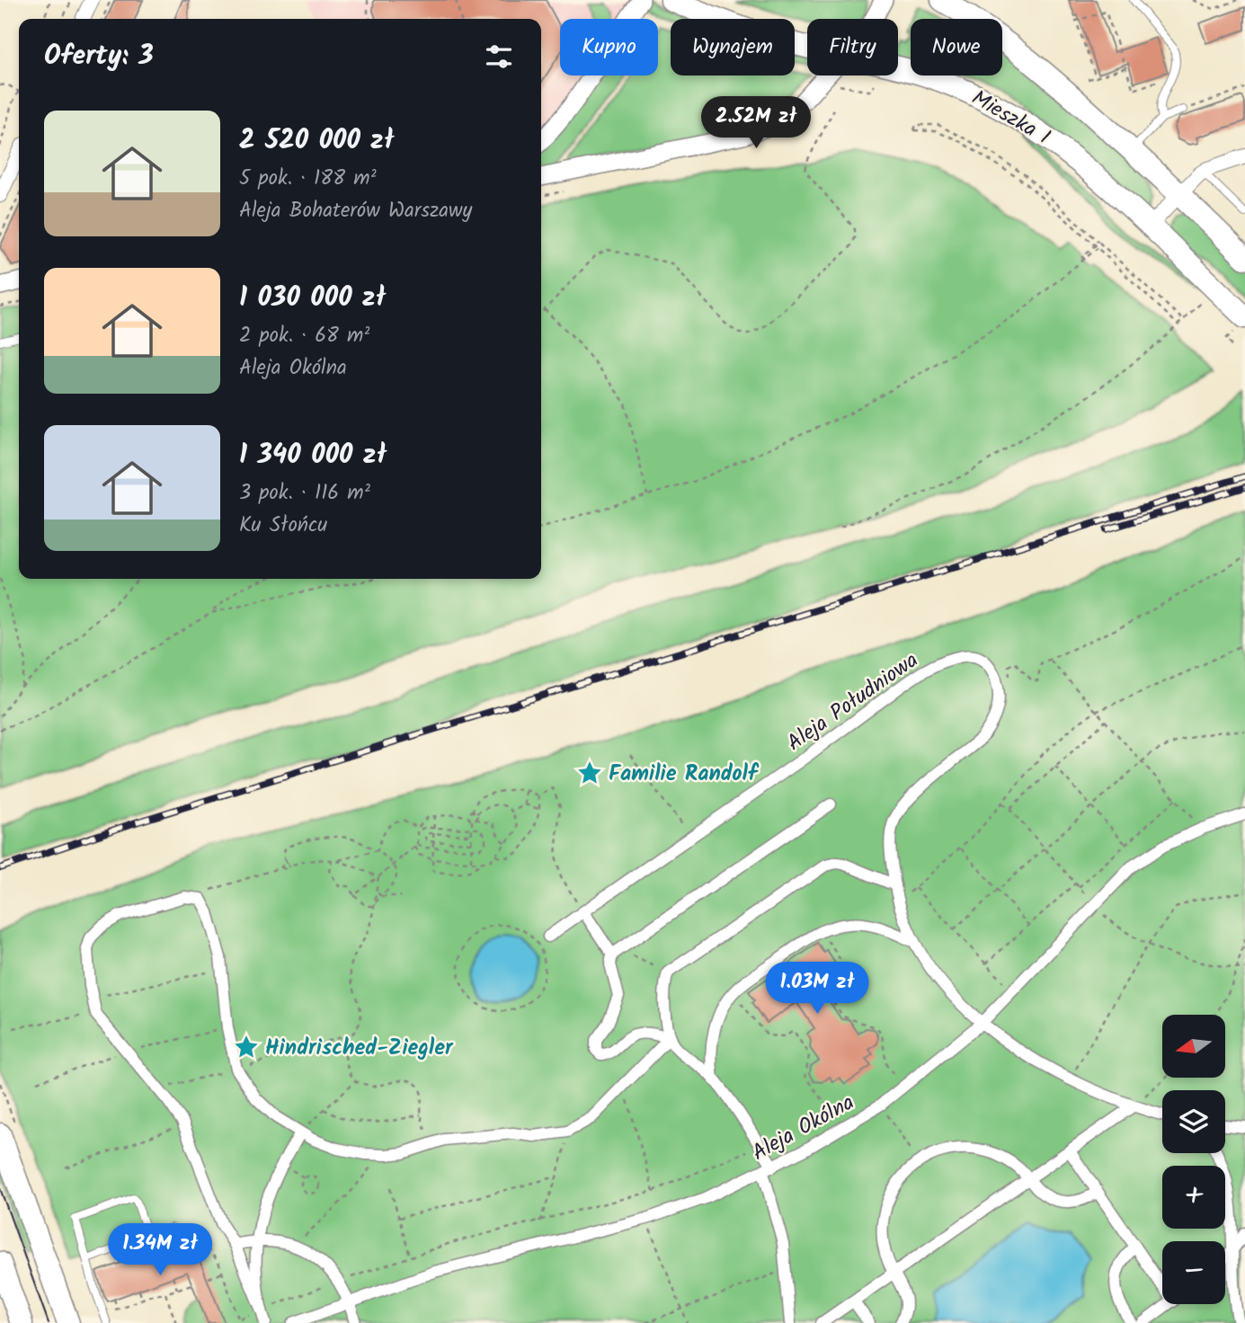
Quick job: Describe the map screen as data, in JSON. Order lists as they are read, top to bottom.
{
  "streets": {
    "main road": ["Mieszka I"],
    "street": ["Aleja Południowa", "Aleja Okólna"]
  },
  "places": {
    "place": ["Familie Randolf", "Hindrisched-Ziegler"]
  },
  "north": "left",
  "page": {
    "chip": [
      "Kupno",
      "Wynajem",
      "Filtry",
      "Nowe"
    ],
    "heading": "Oferty: 3",
    "list": [
      {
        "name": "2 520 000 zł",
        "note": "5 pok. · 188 m² · Aleja Bohaterów Warszawy"
      },
      {
        "name": "1 030 000 zł",
        "note": "2 pok. · 68 m² · Aleja Okólna"
      },
      {
        "name": "1 340 000 zł",
        "note": "3 pok. · 116 m² · Ku Słońcu"
      }
    ],
    "price": ["2.52M zł", "1.03M zł", "1.34M zł"],
    "map_buttons": ["+", "−"]
  }
}
